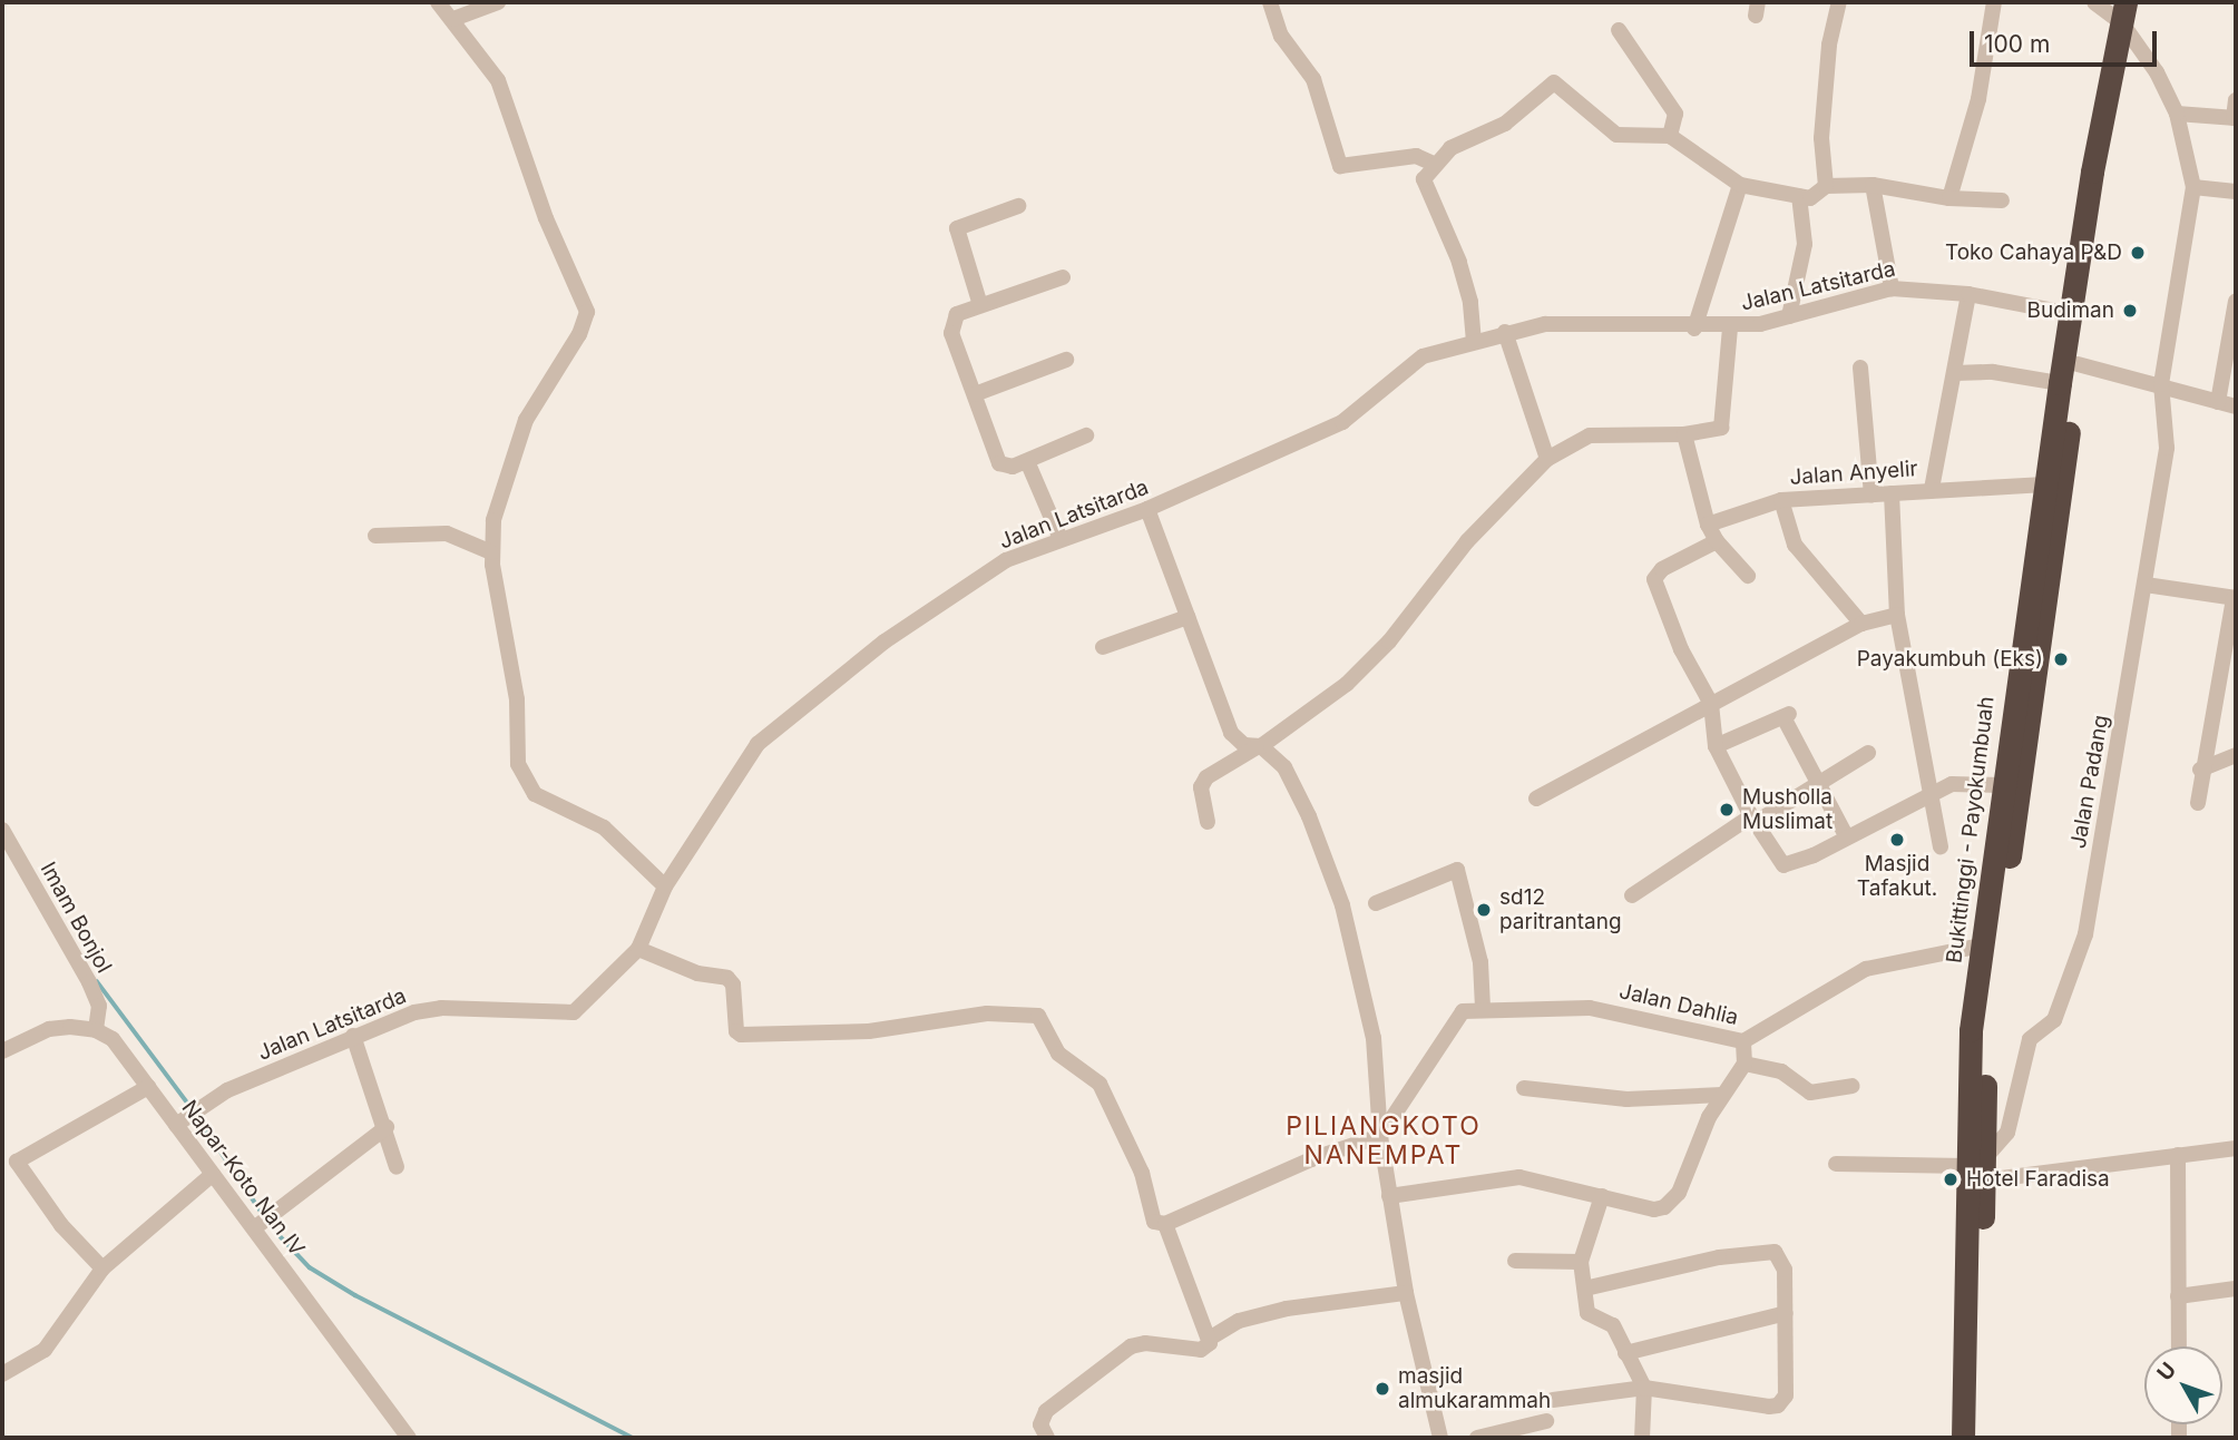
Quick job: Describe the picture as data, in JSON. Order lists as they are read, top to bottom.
{
  "streets": {
    "highway": ["Bukittinggi - Payokumbuah"],
    "street": [
      "Jalan Latsitarda",
      "Jalan Anyelir",
      "Jalan Padang",
      "Imam Bonjol",
      "Jalan Dahlia",
      "Napar-Koto Nan IV"
    ]
  },
  "crossings": [
    ["Jalan Latsitarda", "Bukittinggi - Payokumbuah"],
    ["Jalan Latsitarda", "Napar-Koto Nan IV"],
    ["Jalan Anyelir", "Bukittinggi - Payokumbuah"],
    ["Jalan Padang", "Bukittinggi - Payokumbuah"],
    ["Bukittinggi - Payokumbuah", "Jalan Dahlia"],
    ["Imam Bonjol", "Napar-Koto Nan IV"]
  ],
  "districts": ["PILIANGKOTO NANEMPAT"],
  "places": [
    "Toko Cahaya P&D",
    "Budiman",
    "Payakumbuh (Eks)",
    "Musholla Muslimat",
    "Masjid Tafakut.",
    "sd12 paritrantang",
    "Hotel Faradisa",
    "masjid almukarammah"
  ],
  "scale_bar": "100 m",
  "north": "top left"
}
